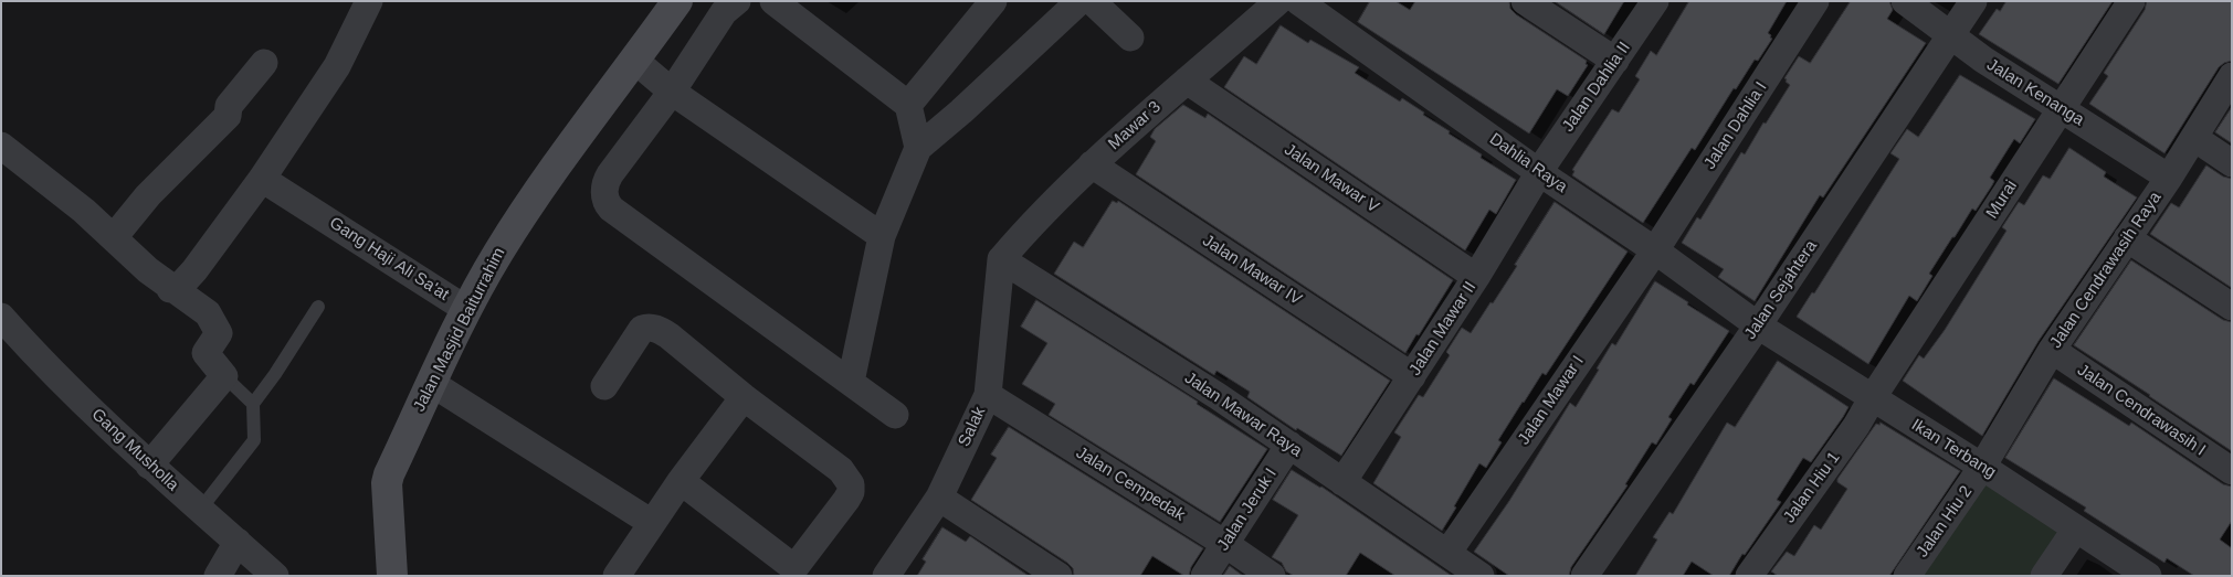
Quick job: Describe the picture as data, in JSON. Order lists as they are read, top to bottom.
{
  "streets": {
    "street": [
      "Jalan Dahlia II",
      "Jalan Kenanga",
      "Mawar 3",
      "Jalan Dahlia I",
      "Dahlia Raya",
      "Jalan Mawar V",
      "Murai",
      "Gang Haji Ali Sa'at",
      "Jalan Mawar IV",
      "Jalan Cendrawasih Raya",
      "Jalan Sejahtera",
      "Jalan Mawar II",
      "Jalan Masjid Baiturrahim",
      "Jalan Mawar I",
      "Jalan Cendrawasih I",
      "Jalan Mawar Raya",
      "Salak",
      "Ikan Terbang",
      "Gang Musholla",
      "Jalan Cempedak",
      "Jalan Hiu 1",
      "Jalan Jeruk I",
      "Jalan Hiu 2"
    ]
  },
  "crossings": [
    ["Jalan Dahlia II", "Dahlia Raya"],
    ["Jalan Dahlia II", "Jalan Mawar II"],
    ["Jalan Kenanga", "Murai"],
    ["Jalan Kenanga", "Jalan Cendrawasih Raya"],
    ["Jalan Kenanga", "Jalan Sejahtera"],
    ["Mawar 3", "Jalan Mawar V"],
    ["Mawar 3", "Jalan Mawar IV"],
    ["Mawar 3", "Jalan Mawar Raya"],
    ["Mawar 3", "Salak"],
    ["Jalan Dahlia I", "Dahlia Raya"],
    ["Jalan Dahlia I", "Jalan Mawar I"],
    ["Dahlia Raya", "Jalan Sejahtera"],
    ["Dahlia Raya", "Jalan Mawar II"],
    ["Dahlia Raya", "Jalan Mawar I"],
    ["Dahlia Raya", "Ikan Terbang"],
    ["Jalan Mawar V", "Jalan Mawar II"],
    ["Murai", "Ikan Terbang"],
    ["Murai", "Jalan Hiu 1"],
    ["Gang Haji Ali Sa'at", "Jalan Masjid Baiturrahim"],
    ["Jalan Mawar IV", "Jalan Mawar II"],
    ["Jalan Cendrawasih Raya", "Jalan Cendrawasih I"],
    ["Jalan Cendrawasih Raya", "Ikan Terbang"],
    ["Jalan Cendrawasih Raya", "Jalan Hiu 2"],
    ["Jalan Sejahtera", "Ikan Terbang"],
    ["Jalan Mawar II", "Jalan Mawar Raya"],
    ["Jalan Mawar I", "Jalan Mawar Raya"],
    ["Jalan Mawar Raya", "Salak"],
    ["Jalan Mawar Raya", "Jalan Jeruk I"],
    ["Salak", "Jalan Cempedak"],
    ["Ikan Terbang", "Jalan Hiu 1"],
    ["Ikan Terbang", "Jalan Hiu 2"],
    ["Jalan Cempedak", "Jalan Jeruk I"]
  ]
}
